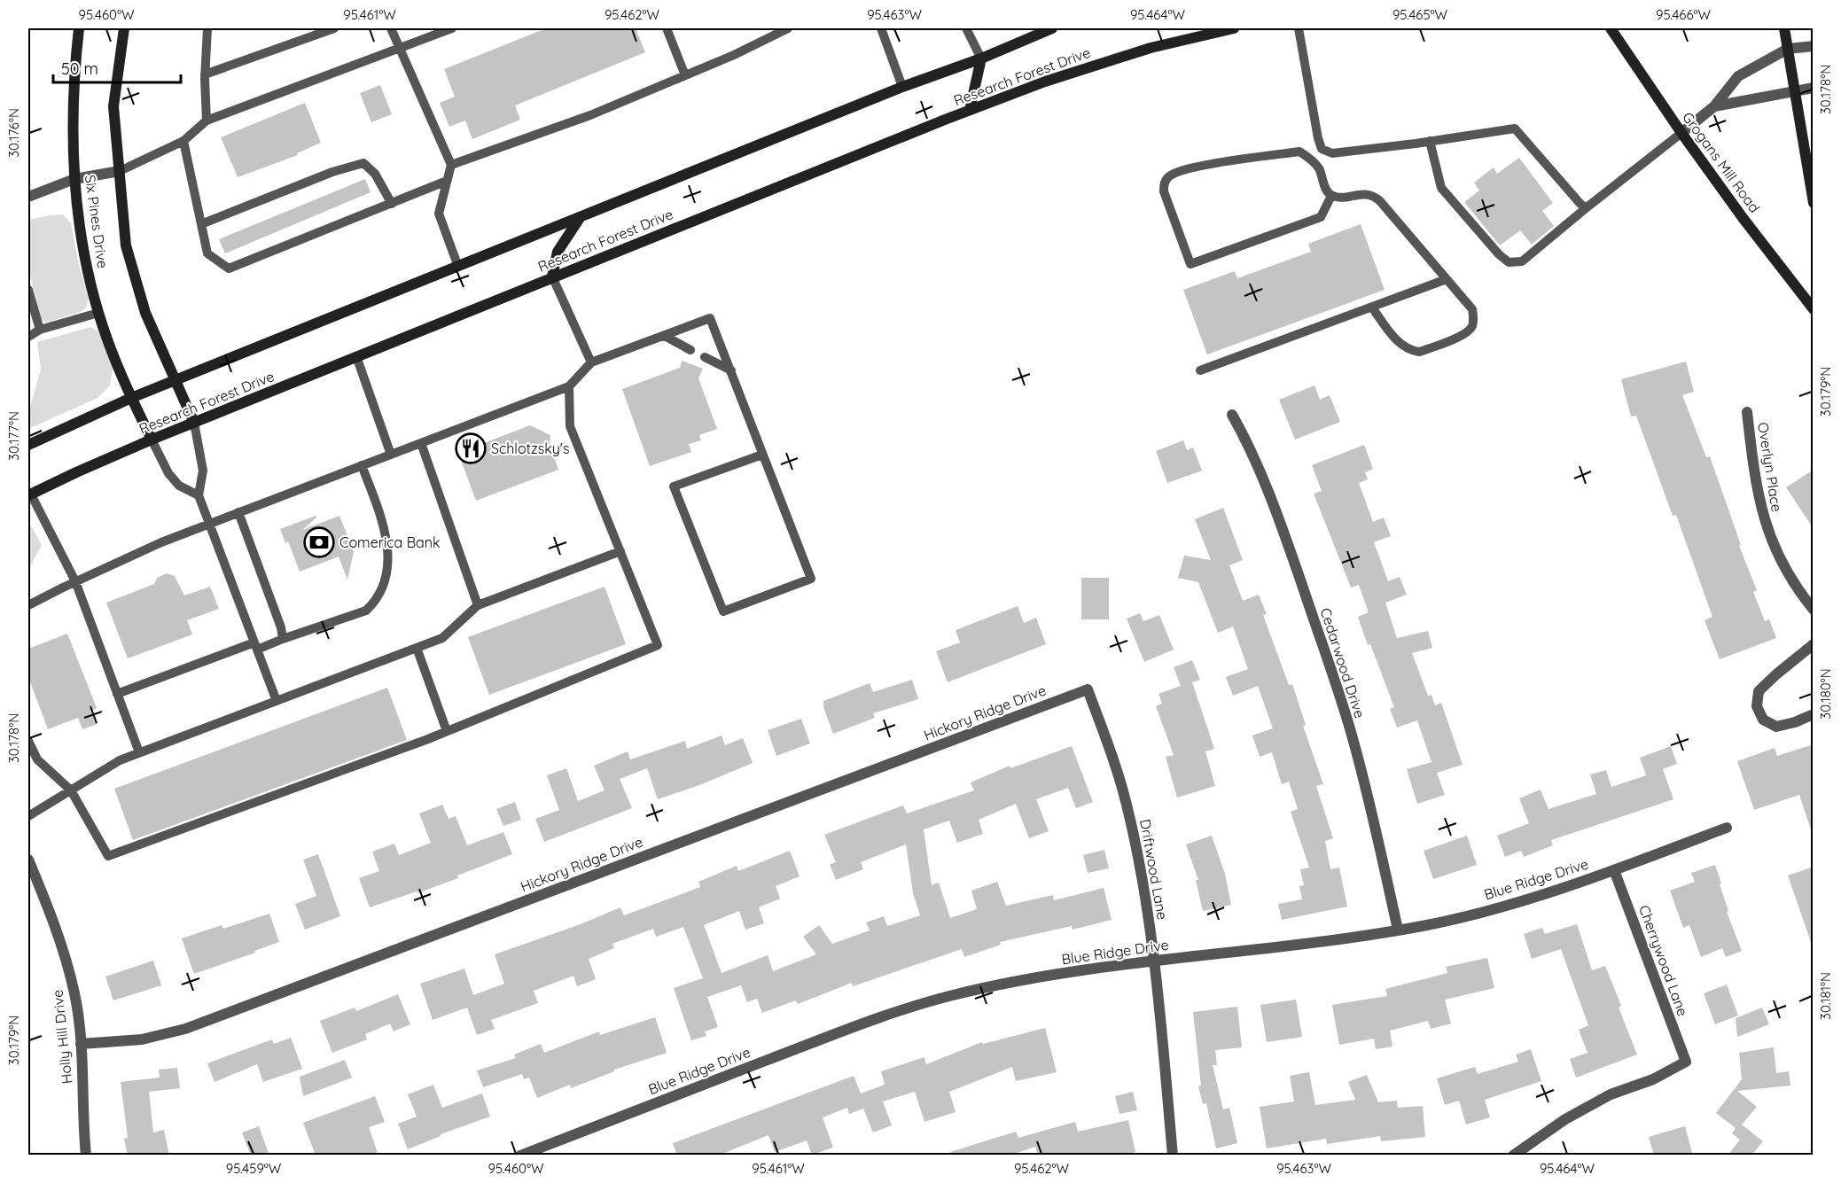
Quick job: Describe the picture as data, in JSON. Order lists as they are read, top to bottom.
{
  "streets": {
    "main road": ["Research Forest Drive", "Grogans Mill Road", "Six Pines Drive"],
    "street": [
      "Overlyn Place",
      "Cedarwood Drive",
      "Hickory Ridge Drive",
      "Driftwood Lane",
      "Blue Ridge Drive",
      "Cherrywood Lane",
      "Holly Hill Drive"
    ]
  },
  "crossings": [
    ["Research Forest Drive", "Six Pines Drive"],
    ["Cedarwood Drive", "Blue Ridge Drive"],
    ["Hickory Ridge Drive", "Driftwood Lane"],
    ["Hickory Ridge Drive", "Holly Hill Drive"],
    ["Driftwood Lane", "Blue Ridge Drive"],
    ["Blue Ridge Drive", "Cherrywood Lane"]
  ],
  "places": {
    "restaurant": ["Schlotzsky's"],
    "bank": ["Comerica Bank"]
  },
  "scale_bar": "50 m",
  "coordinates": [
    "95.460°W",
    "95.461°W",
    "95.462°W",
    "95.463°W",
    "95.464°W",
    "95.465°W",
    "95.466°W",
    "30.178°N",
    "30.176°N",
    "30.179°N",
    "30.177°N",
    "30.180°N",
    "30.181°N",
    "95.459°W"
  ]
}
